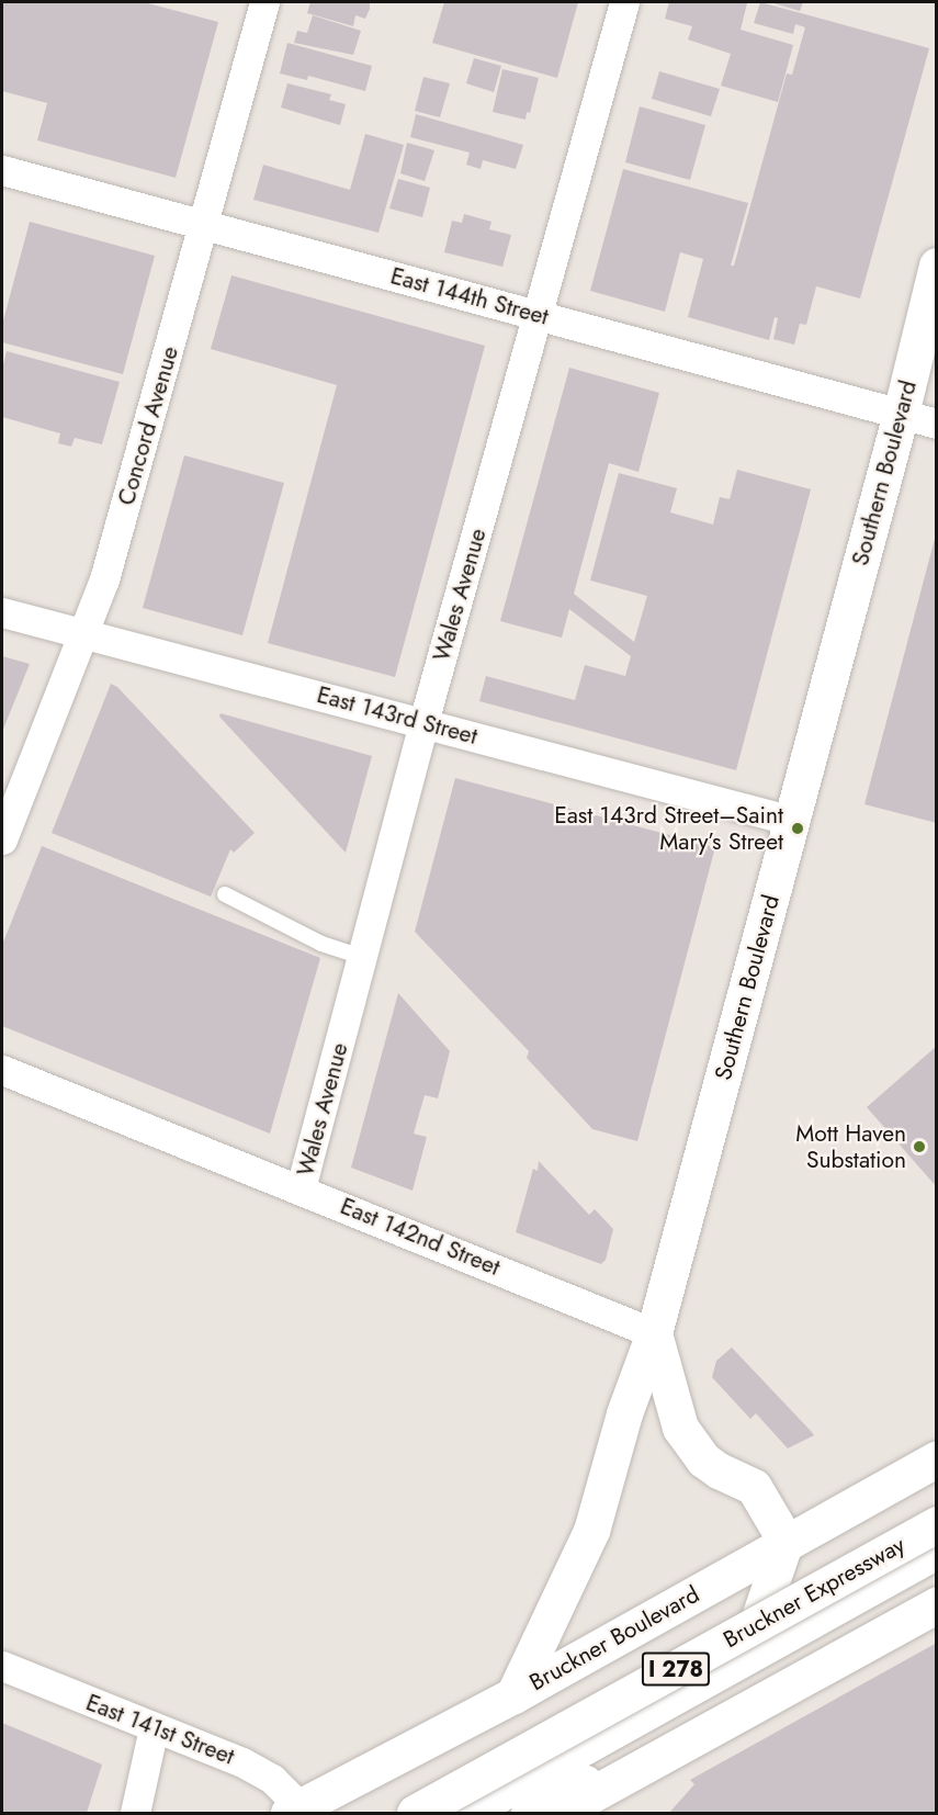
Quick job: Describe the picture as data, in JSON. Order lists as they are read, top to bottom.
{
  "streets": {
    "main road": [
      "Southern Boulevard",
      "Bruckner Expressway",
      "Bruckner Boulevard",
      "I 278"
    ],
    "street": [
      "East 144th Street",
      "Concord Avenue",
      "Wales Avenue",
      "East 143rd Street",
      "East 142nd Street",
      "East 141st Street"
    ]
  },
  "crossings": [
    ["East 144th Street", "Concord Avenue"],
    ["East 144th Street", "Southern Boulevard"],
    ["East 144th Street", "Wales Avenue"],
    ["Concord Avenue", "East 143rd Street"],
    ["Southern Boulevard", "East 143rd Street"],
    ["Southern Boulevard", "East 142nd Street"],
    ["Southern Boulevard", "Bruckner Boulevard"],
    ["Wales Avenue", "East 143rd Street"],
    ["Wales Avenue", "East 142nd Street"],
    ["Bruckner Boulevard", "East 141st Street"]
  ],
  "places": ["East 143rd Street–Saint Mary’s Street", "Mott Haven Substation"]
}
